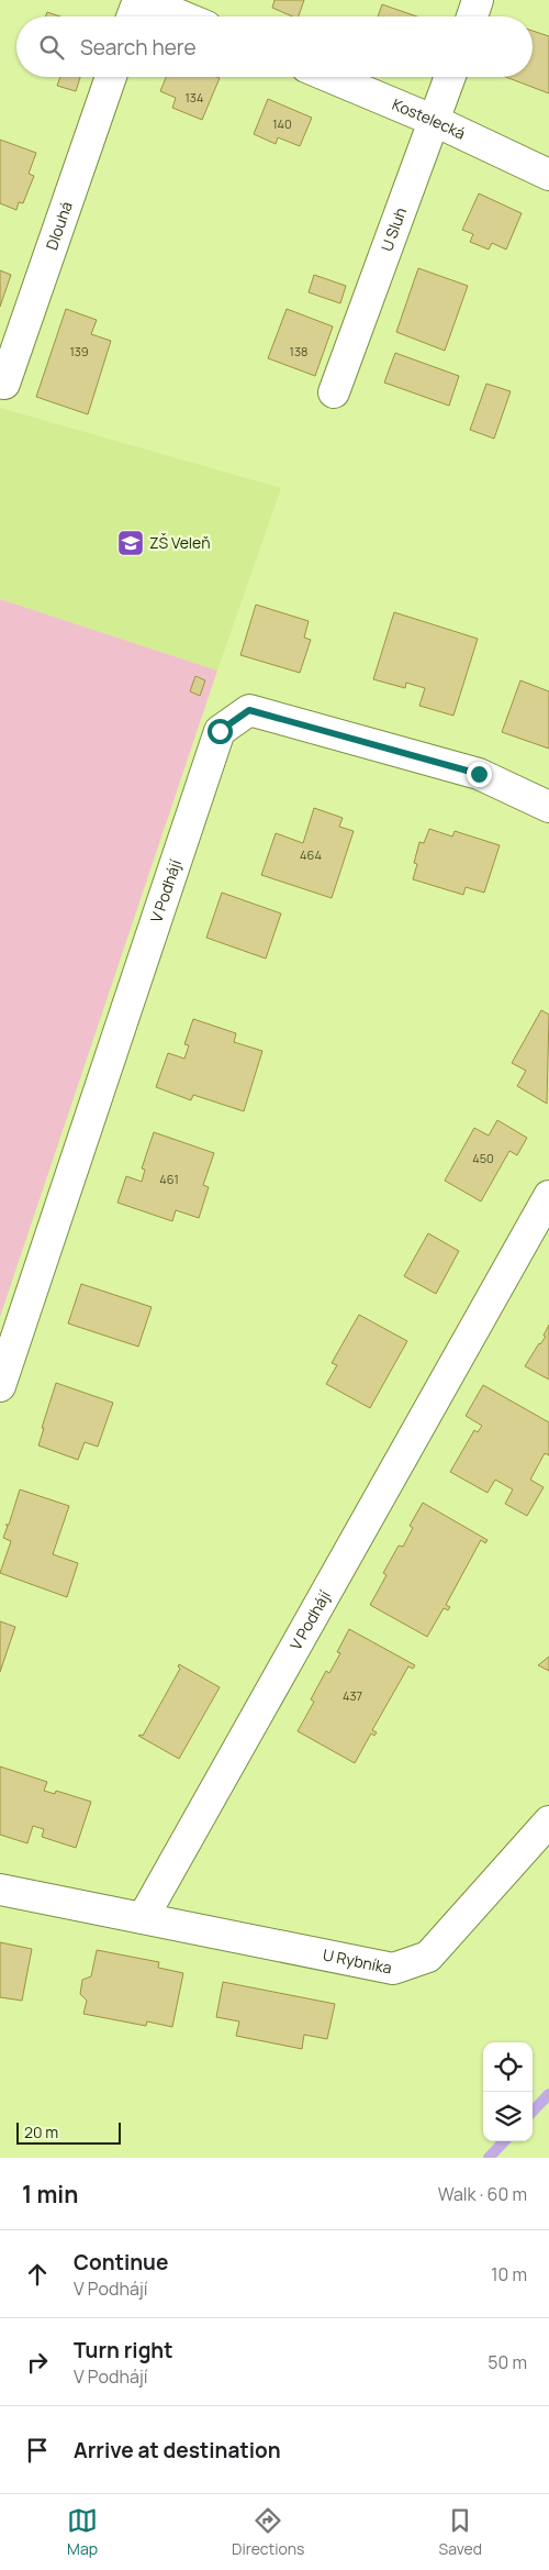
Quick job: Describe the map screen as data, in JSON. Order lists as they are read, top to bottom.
{
  "streets": {
    "street": [
      "Kostelecká",
      "Dlouhá",
      "U Sluh",
      "V Podhájí",
      "U Rybníka"
    ]
  },
  "crossings": [
    ["Kostelecká", "U Sluh"],
    ["V Podhájí", "U Rybníka"]
  ],
  "places": {
    "school or university": ["ZŠ Veleň"]
  },
  "house_numbers": [
    "134",
    "140",
    "139",
    "138",
    "464",
    "450",
    "461",
    "437"
  ],
  "scale_bar": "20 m",
  "page": {
    "search": "Search here",
    "scale": "20 m",
    "heading": ["1 min", "Walk · 60 m"],
    "list": [
      ["Continue", "V Podhájí", "10 m"],
      ["Turn right", "V Podhájí", "50 m"],
      "Arrive at destination"
    ],
    "nav": ["Map", "Directions", "Saved"]
  }
}
